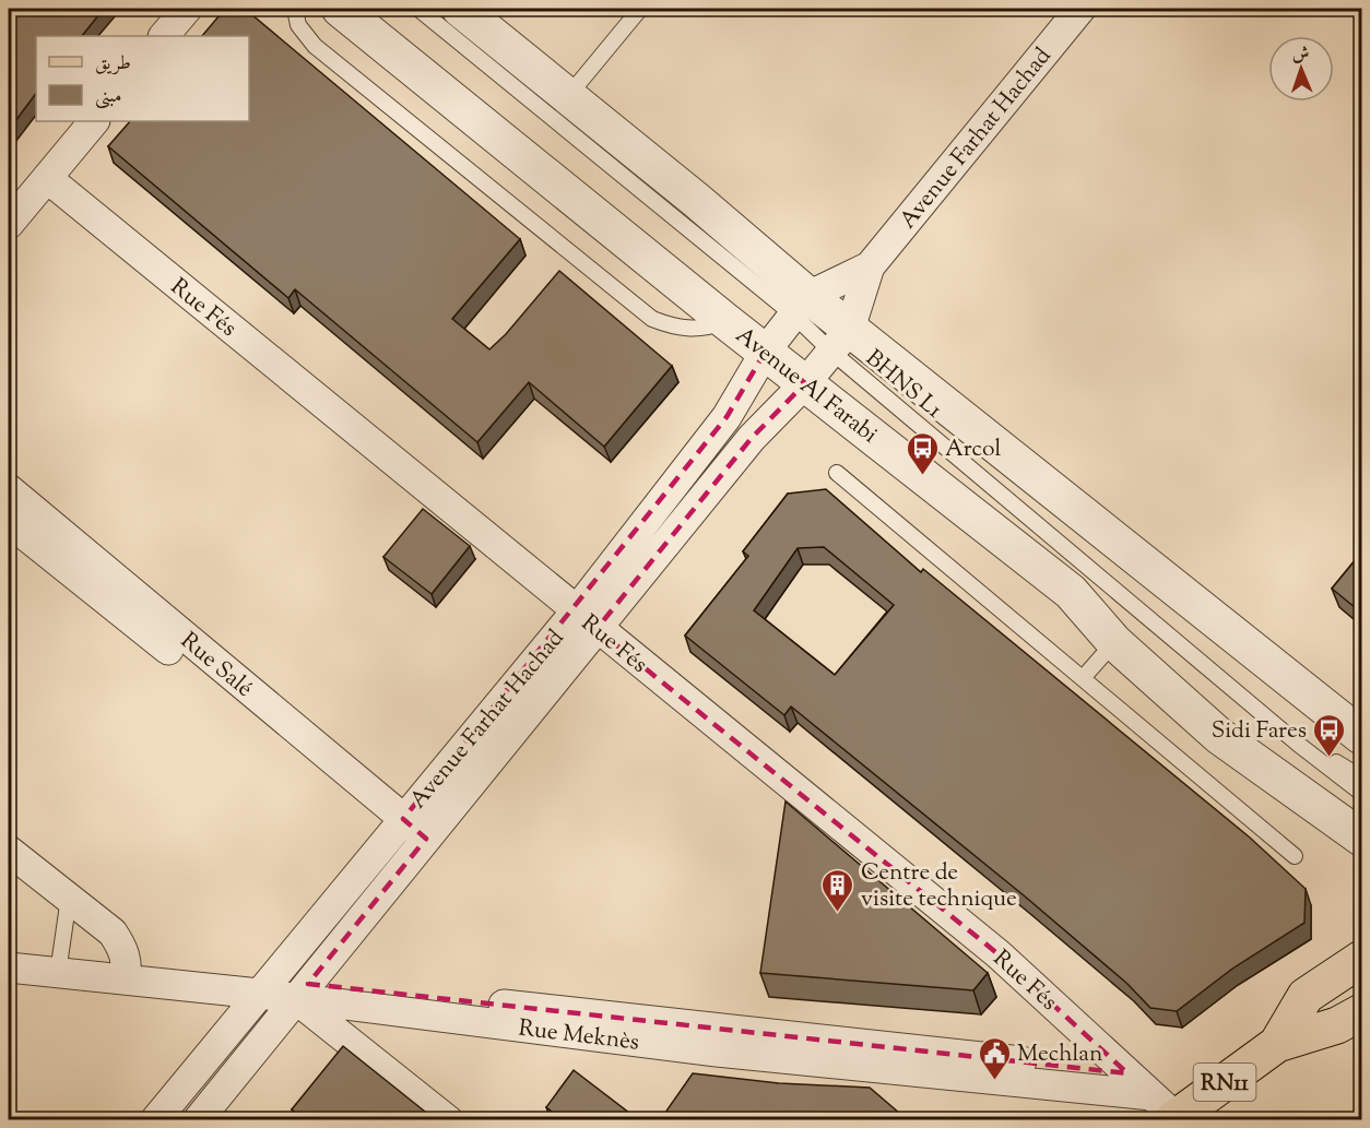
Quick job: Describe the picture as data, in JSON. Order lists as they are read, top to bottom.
{
  "streets": {
    "main road": ["RN11"],
    "street": [
      "Avenue Farhat Hachad",
      "Rue Fés",
      "Avenue Al Farabi",
      "Rue Salé",
      "Rue Meknès"
    ],
    "lane": ["BHNS L1"]
  },
  "crossings": [
    ["Avenue Farhat Hachad", "Rue Fés"],
    ["Avenue Farhat Hachad", "BHNS L1"],
    ["Avenue Farhat Hachad", "Avenue Al Farabi"],
    ["Avenue Farhat Hachad", "Rue Salé"],
    ["Avenue Farhat Hachad", "Rue Meknès"],
    ["Rue Fés", "Rue Meknès"],
    ["Rue Fés", "RN11"],
    ["Rue Meknès", "RN11"]
  ],
  "places": {
    "bus stop": ["Arcol", "Sidi Fares"],
    "building": ["Centre de visite technique"],
    "public building": ["Mechlan"]
  },
  "legend": ["طريق", "مبنى"],
  "north": "top"
}
